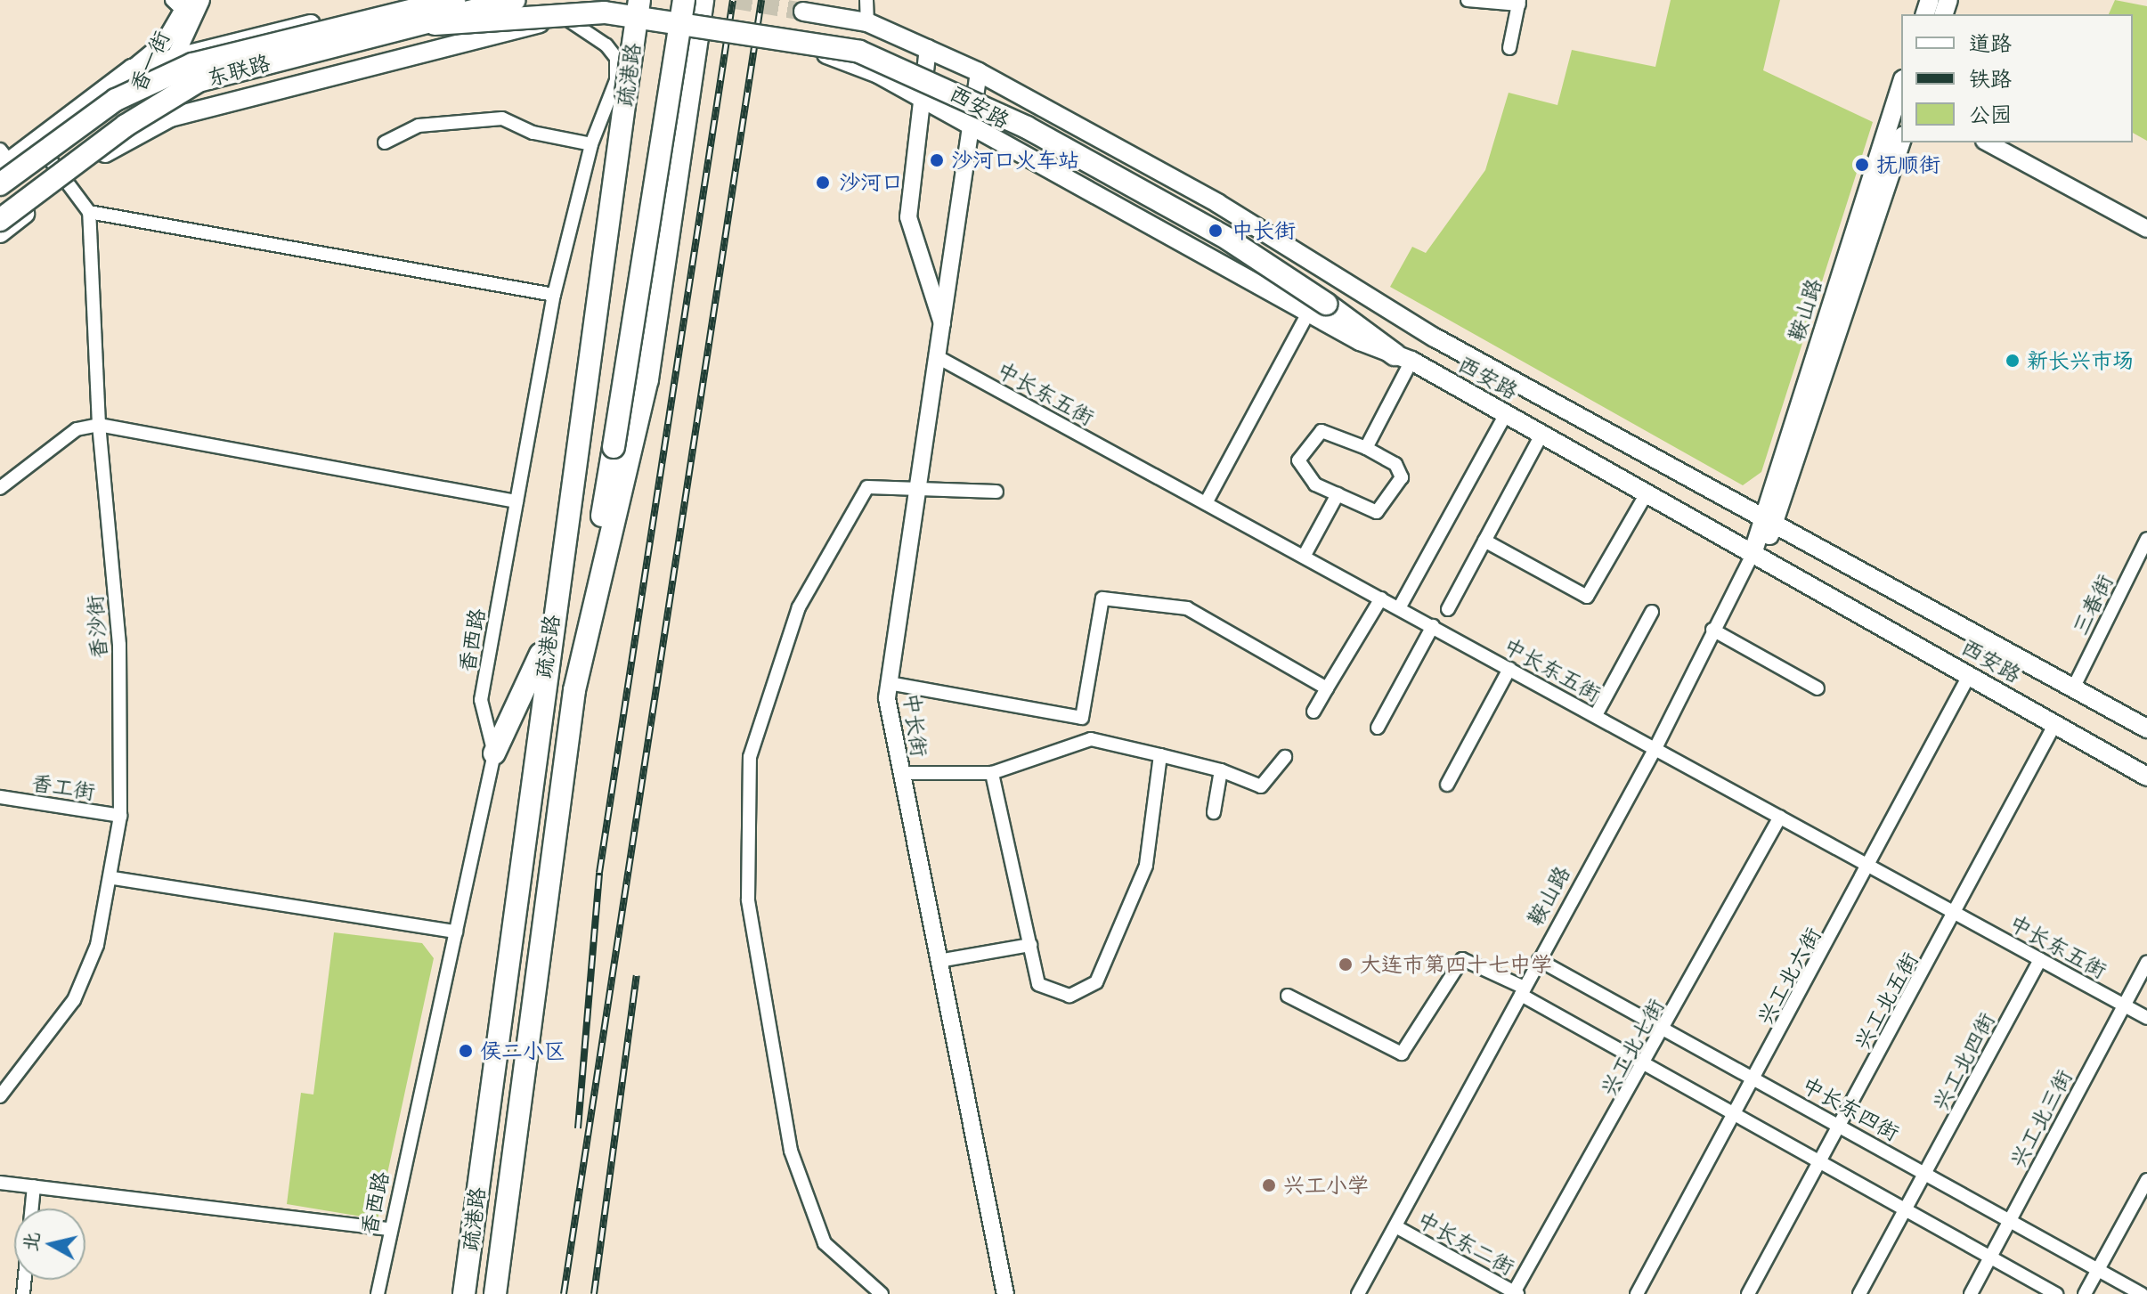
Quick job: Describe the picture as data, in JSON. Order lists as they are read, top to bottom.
{
  "streets": {
    "highway": ["东联路", "疏港路"],
    "main road": ["西安路", "鞍山路"],
    "street": [
      "香一街",
      "中长东五街",
      "三春街",
      "香沙街",
      "香西路",
      "中长街",
      "香工街",
      "兴工北六街",
      "兴工北五街",
      "兴工北七街",
      "兴工北四街",
      "中长东四街",
      "兴工北三街",
      "中长东二街"
    ]
  },
  "crossings": [
    ["西安路", "鞍山路"],
    ["西安路", "三春街"],
    ["西安路", "中长街"],
    ["西安路", "兴工北六街"],
    ["西安路", "兴工北五街"],
    ["鞍山路", "中长东五街"],
    ["鞍山路", "中长东四街"],
    ["鞍山路", "中长东二街"],
    ["中长东五街", "中长街"],
    ["中长东五街", "兴工北六街"],
    ["中长东五街", "兴工北五街"],
    ["中长东五街", "兴工北七街"],
    ["中长东五街", "兴工北四街"],
    ["中长东五街", "兴工北三街"],
    ["香沙街", "香工街"],
    ["兴工北六街", "中长东四街"],
    ["兴工北五街", "中长东四街"],
    ["兴工北七街", "中长东四街"],
    ["兴工北七街", "中长东二街"],
    ["兴工北四街", "中长东四街"],
    ["中长东四街", "兴工北三街"]
  ],
  "places": [
    "沙河口火车站",
    "抚顺街",
    "沙河口",
    "中长街",
    "新长兴市场",
    "大连市第四十七中学",
    "侯二小区",
    "兴工小学"
  ],
  "legend": ["道路", "铁路", "公园"],
  "north": "left"
}
